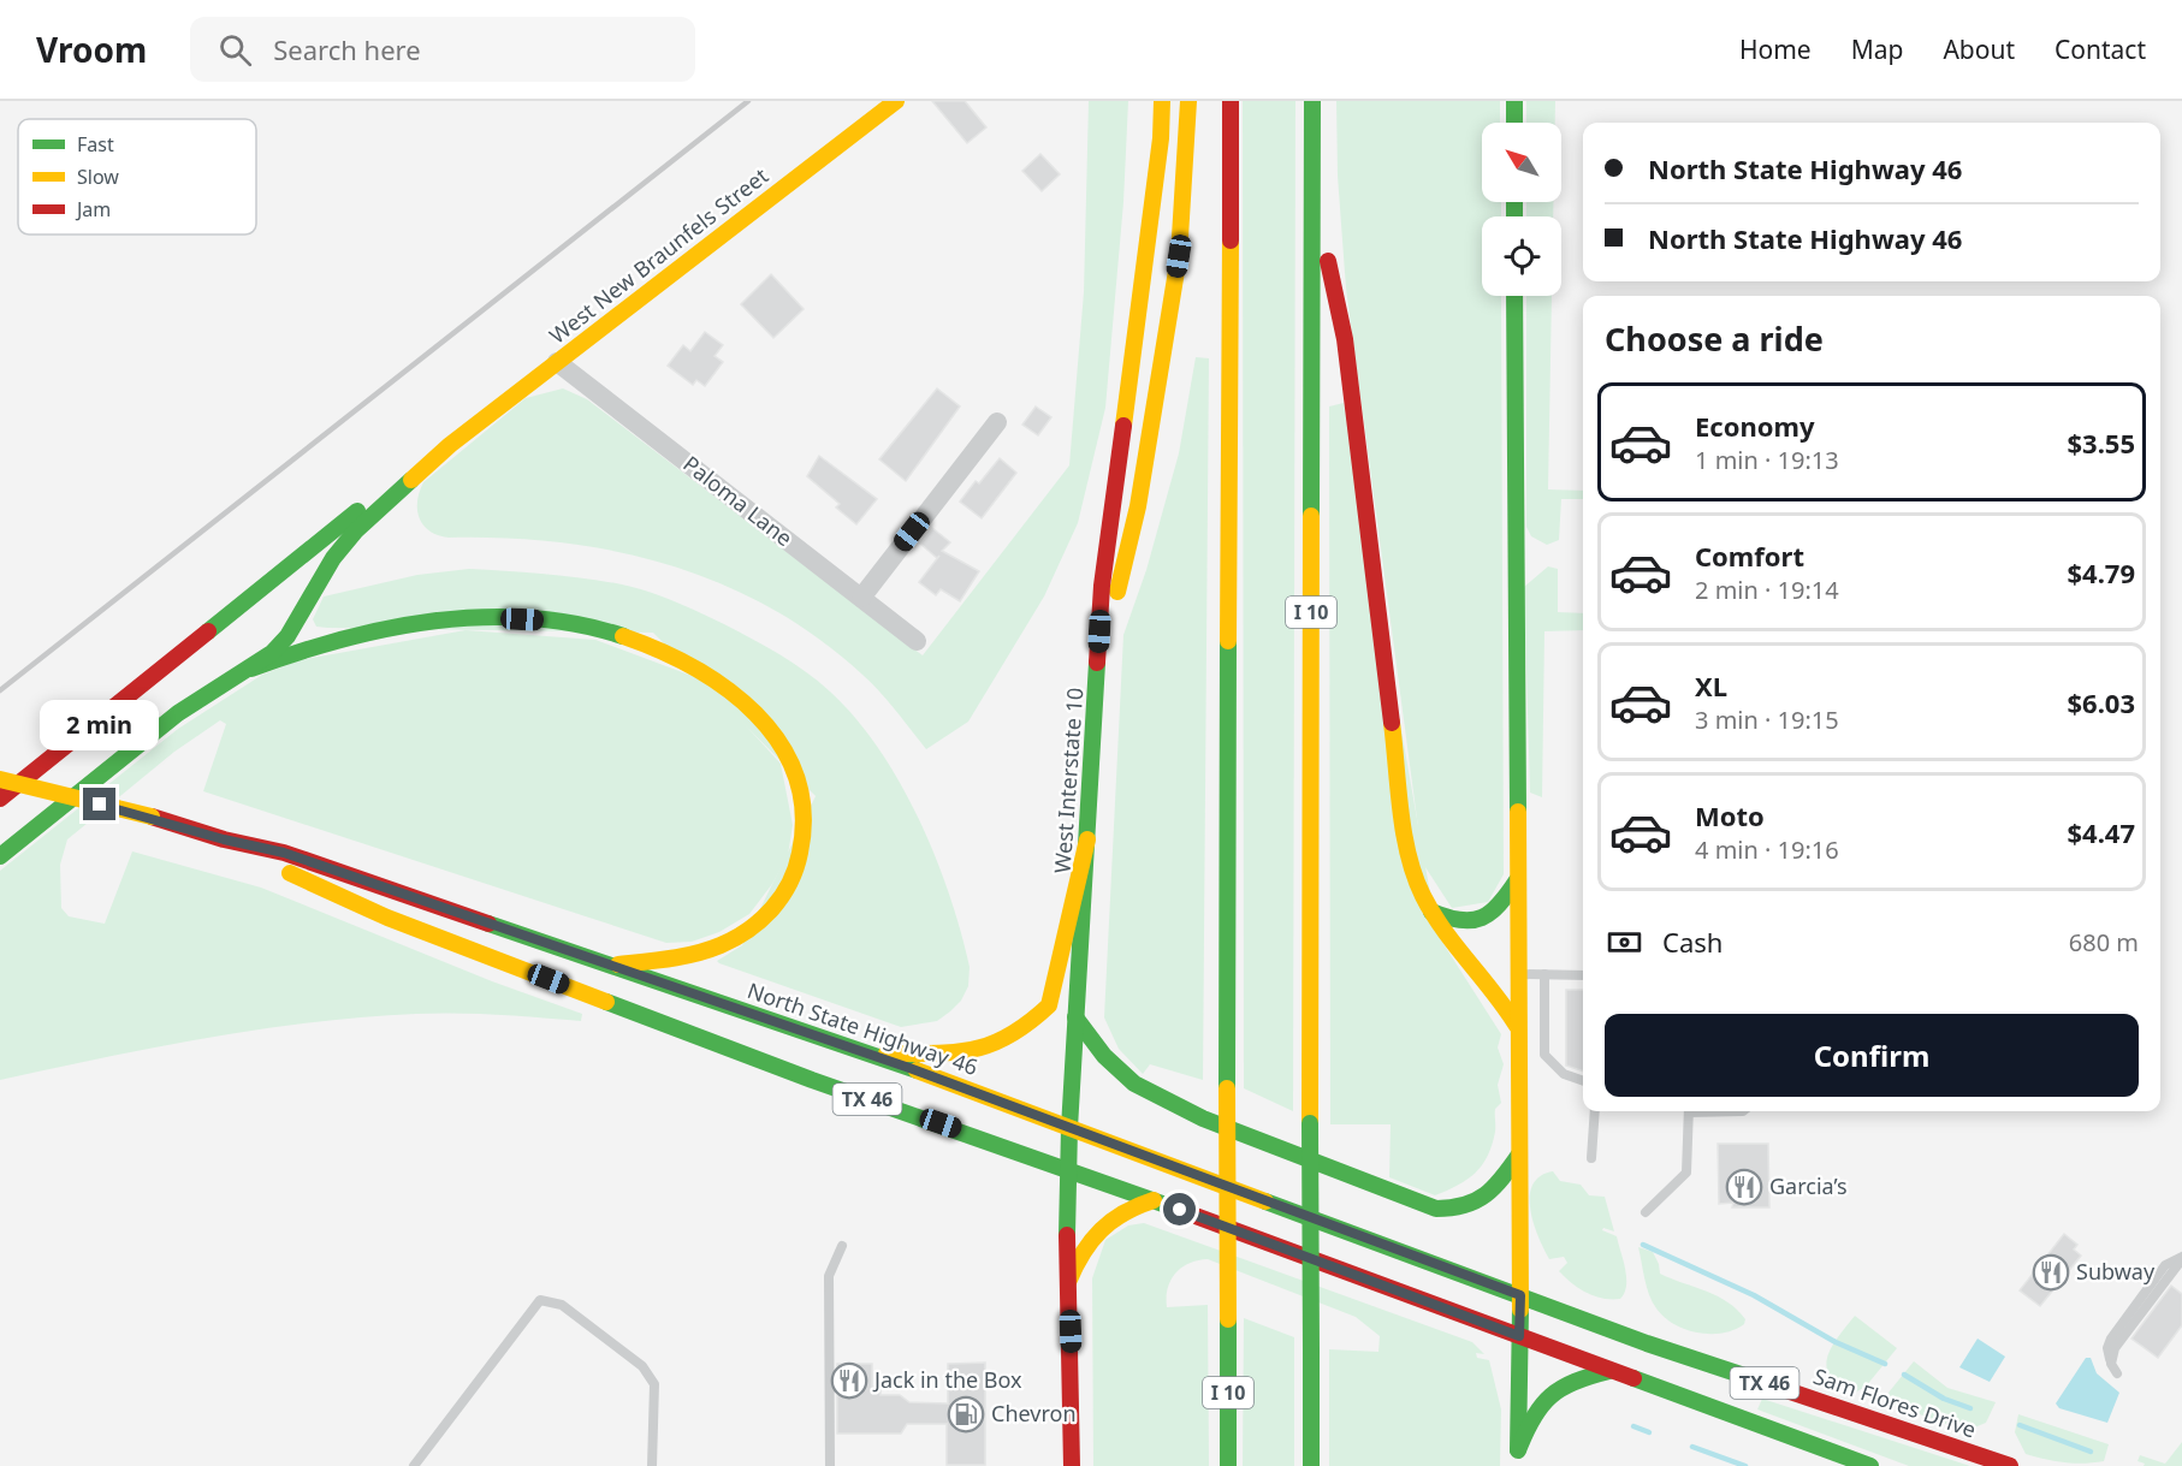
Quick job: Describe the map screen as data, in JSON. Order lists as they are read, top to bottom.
{
  "streets": {
    "main road": [
      "West New Braunfels Street",
      "I 10",
      "West Interstate 10",
      "North State Highway 46",
      "TX 46",
      "Sam Flores Drive"
    ],
    "street": ["Paloma Lane"]
  },
  "crossings": [
    ["West New Braunfels Street", "Paloma Lane"],
    ["West Interstate 10", "North State Highway 46"],
    ["North State Highway 46", "TX 46"],
    ["North State Highway 46", "Sam Flores Drive"]
  ],
  "places": {
    "restaurant": ["Garcia’s", "Subway", "Jack in the Box"],
    "fuel station": ["Chevron"]
  },
  "legend": ["Fast", "Slow", "Jam"],
  "north": "top left",
  "page": {
    "header": "Vroom",
    "search": "Search here",
    "nav": [
      "Home",
      "Map",
      "About",
      "Contact"
    ],
    "banner": ["North State Highway 46", "North State Highway 46"],
    "heading": "Choose a ride",
    "list": [
      {
        "name": "Economy",
        "note": "1 min · 19:13",
        "value": "$3.55"
      },
      {
        "name": "Comfort",
        "note": "2 min · 19:14",
        "value": "$4.79"
      },
      {
        "name": "XL",
        "note": "3 min · 19:15",
        "value": "$6.03"
      },
      {
        "name": "Moto",
        "note": "4 min · 19:16",
        "value": "$4.47"
      }
    ],
    "bubble": "2 min",
    "pay": ["Cash", "680 m"],
    "buttons": "Confirm"
  }
}
